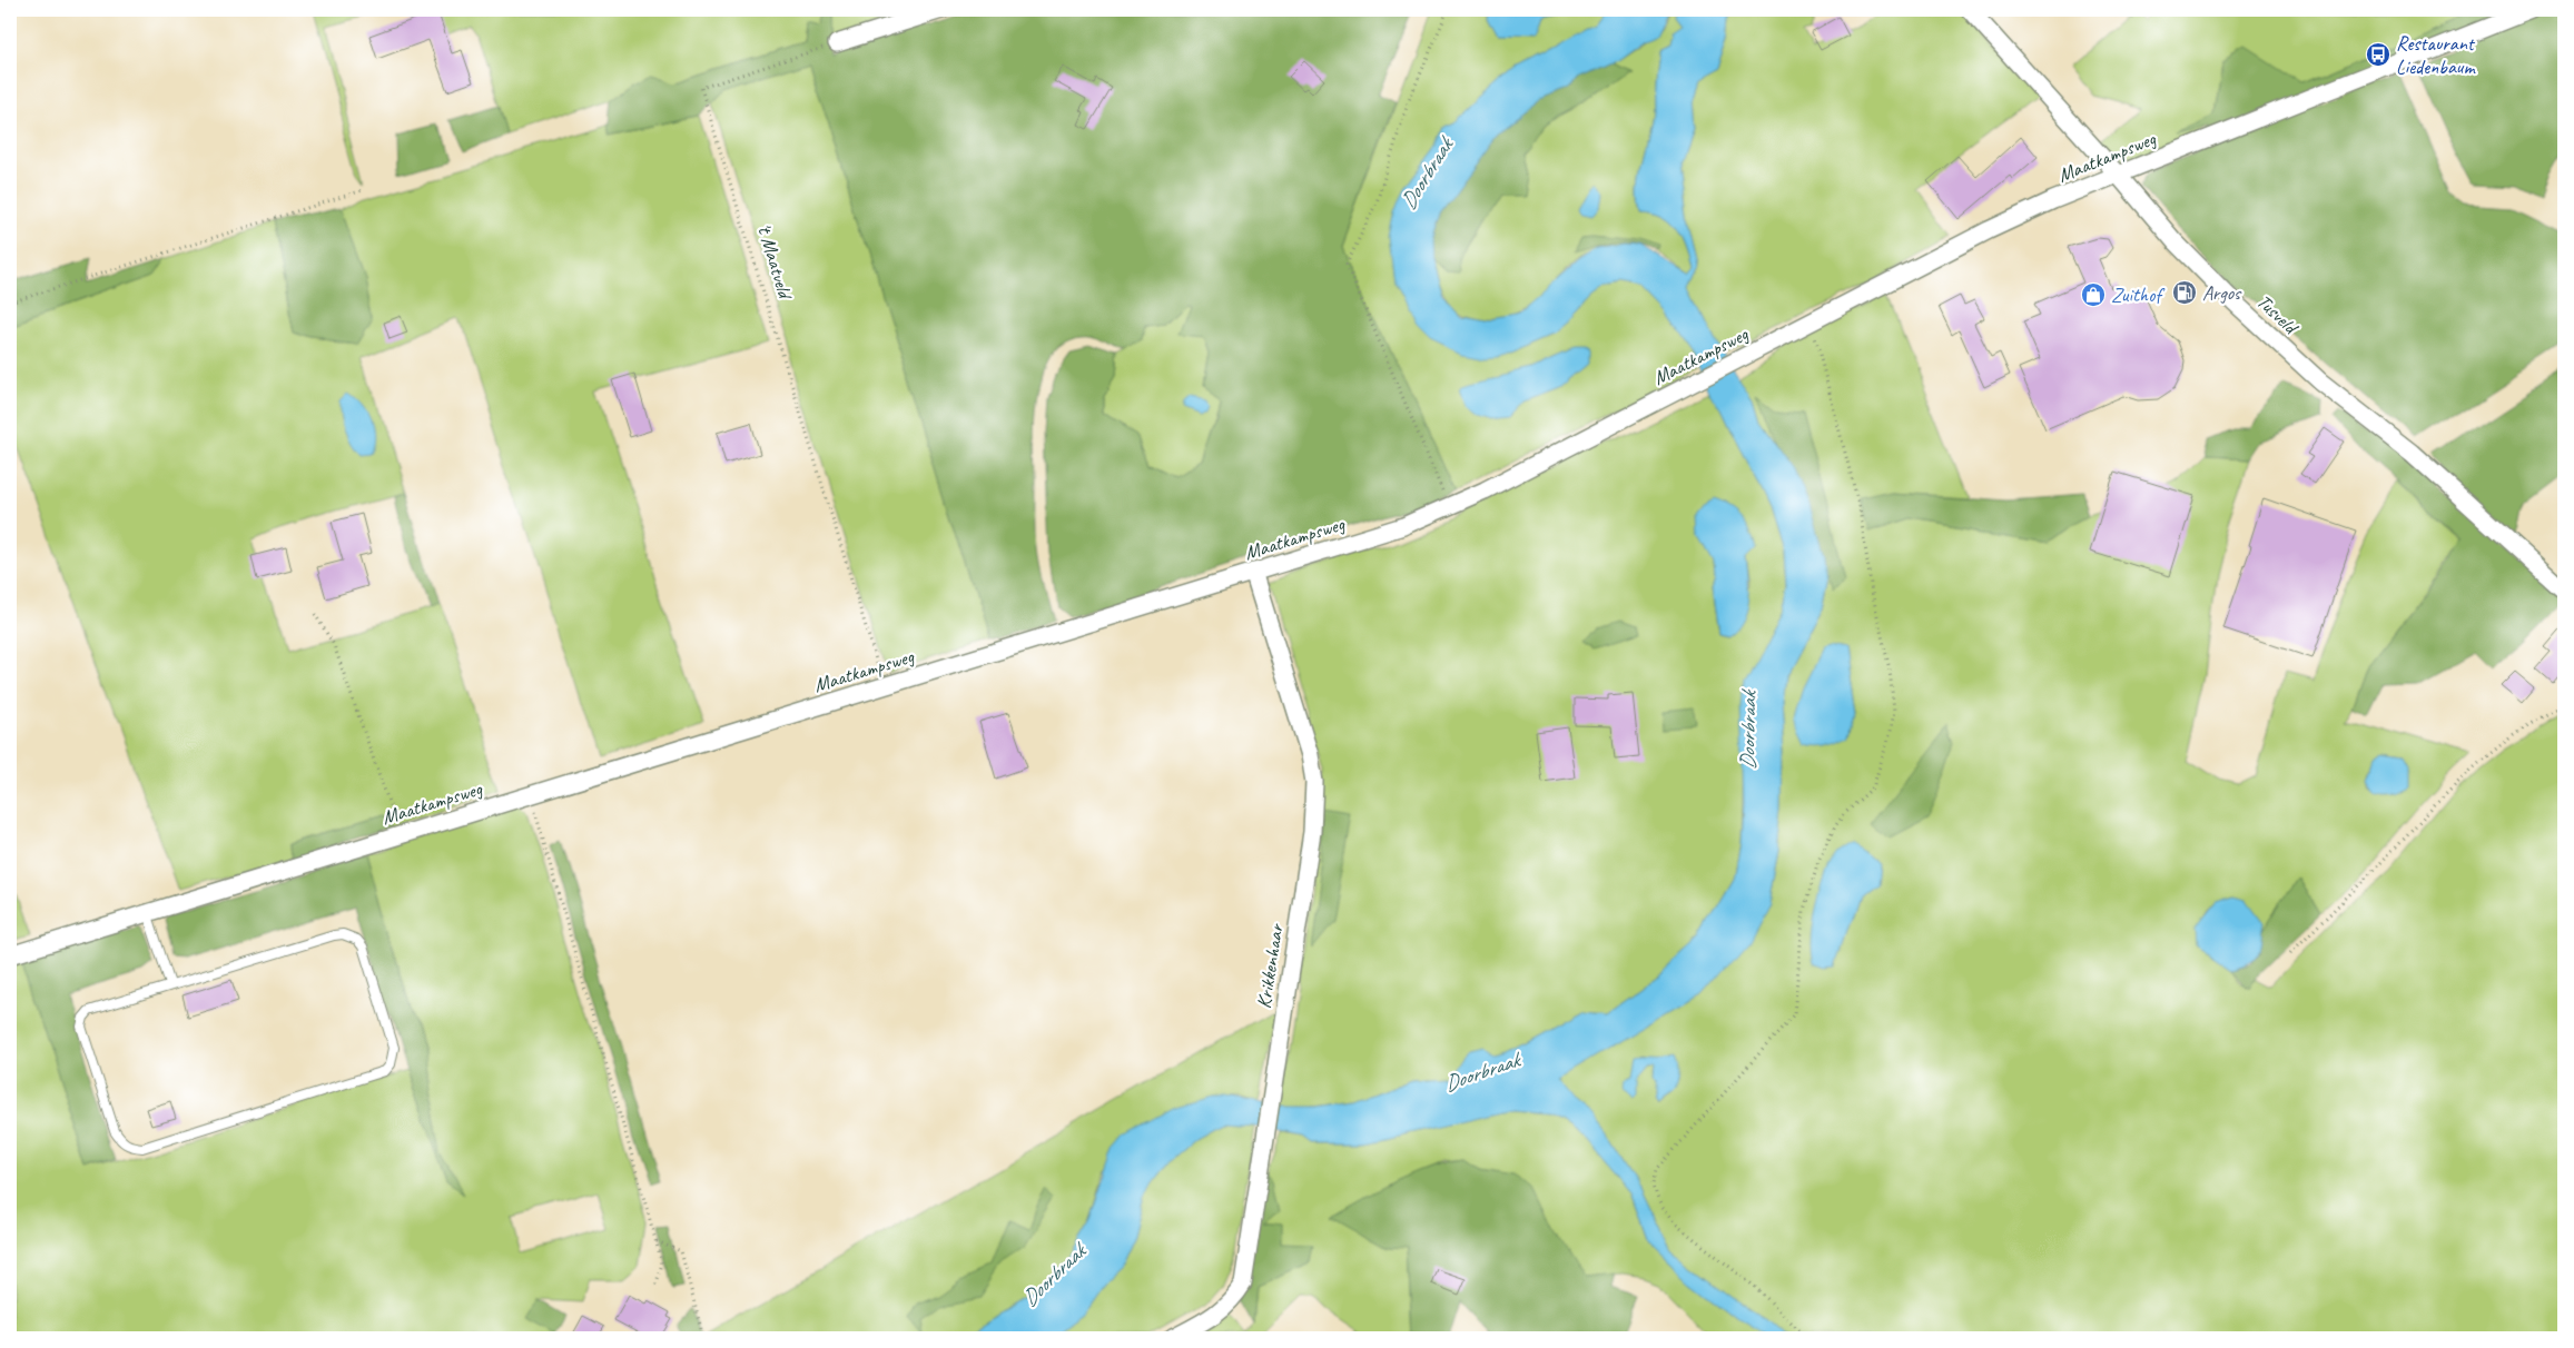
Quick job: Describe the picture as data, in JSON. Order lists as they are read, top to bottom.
{
  "streets": {
    "street": ["Maatkampsweg", "Tusveld", "Krikkenhaar"],
    "path": ["'t Maatveld"]
  },
  "crossings": [
    ["Maatkampsweg", "'t Maatveld"],
    ["Maatkampsweg", "Tusveld"],
    ["Maatkampsweg", "Krikkenhaar"]
  ],
  "water": ["Doorbraak"],
  "places": {
    "bus stop": ["Restaurant Liedenbaum"],
    "fuel station": ["Argos"],
    "shop": ["Zuithof"]
  }
}
